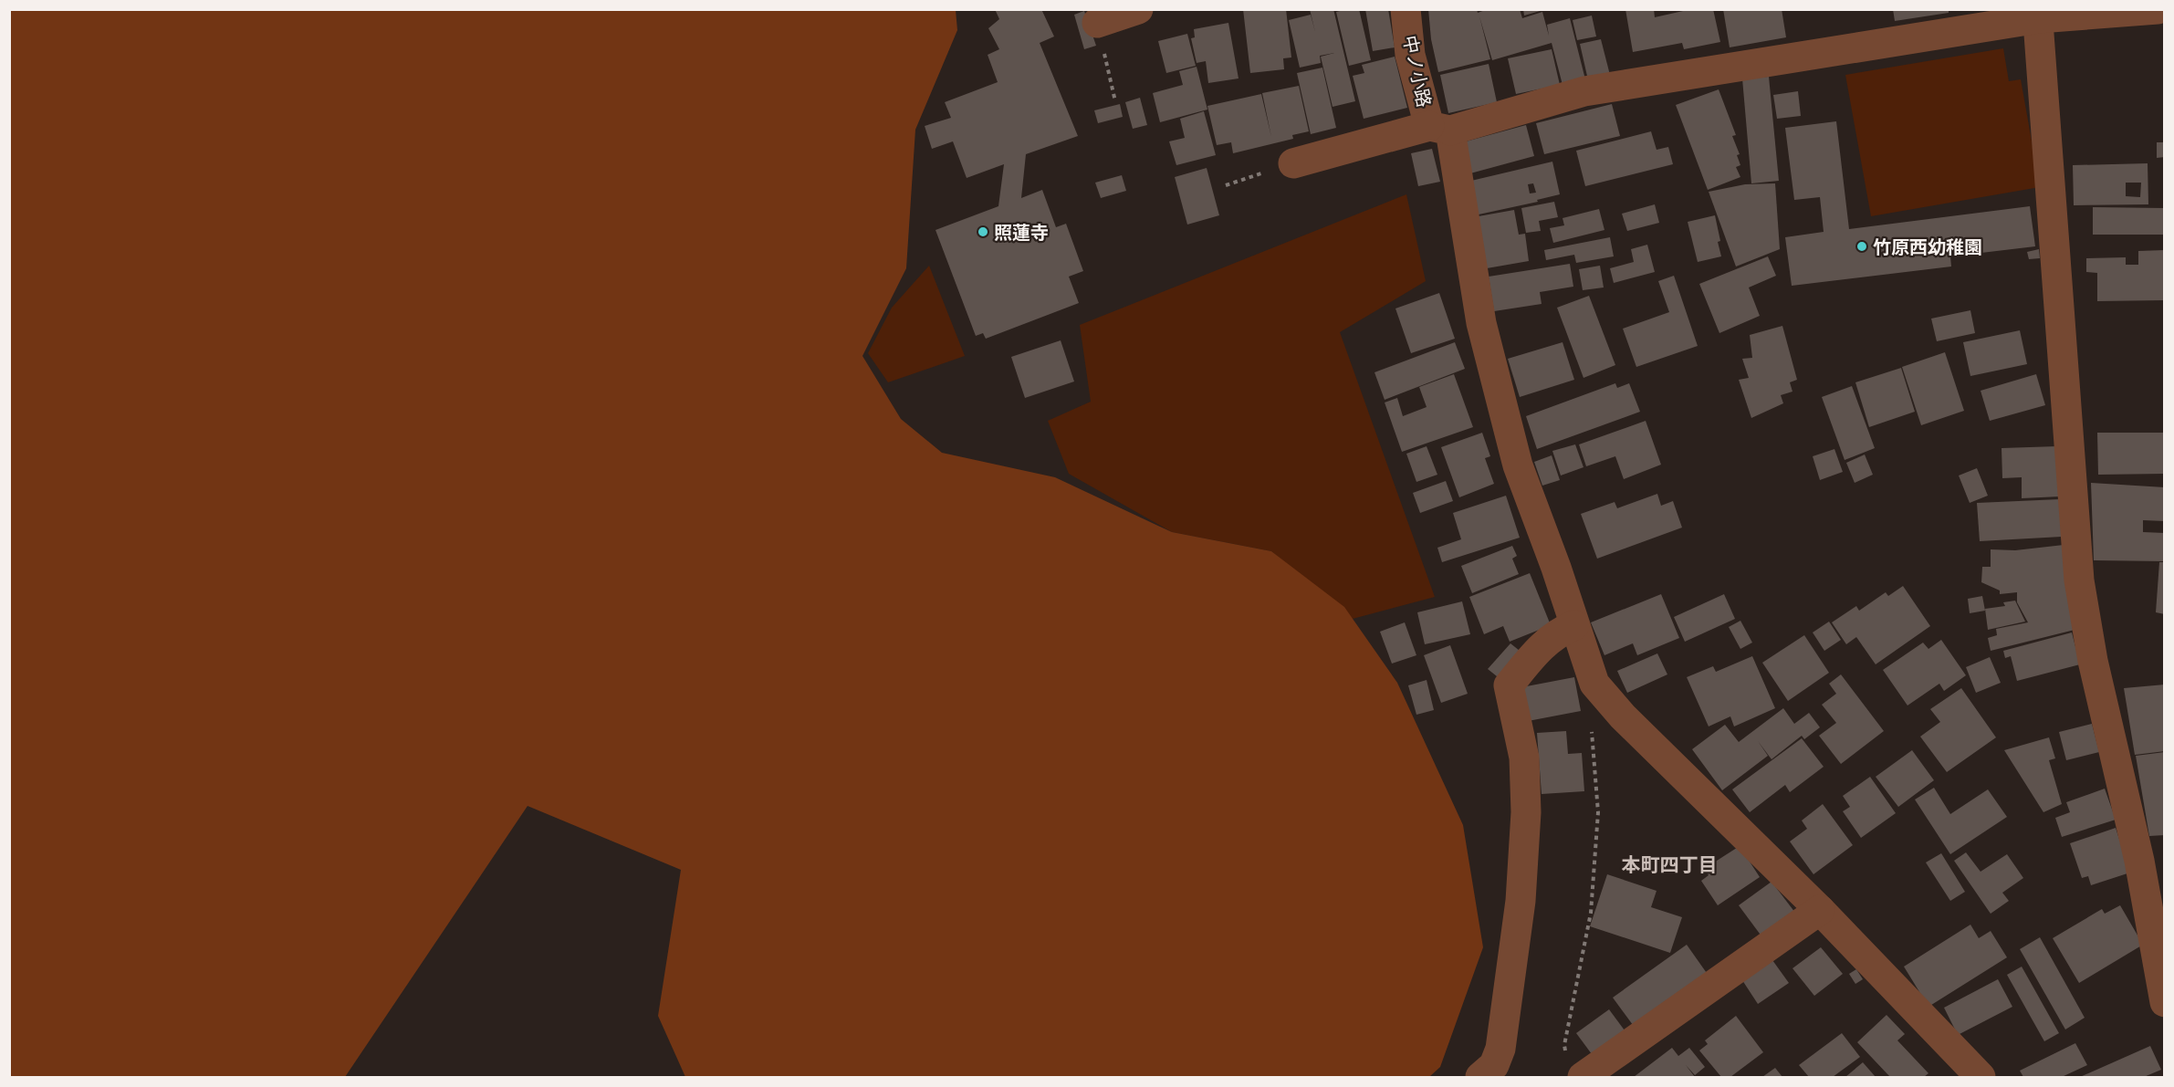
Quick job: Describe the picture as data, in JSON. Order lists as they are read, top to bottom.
{
  "streets": {
    "street": ["中ノ小路"]
  },
  "districts": ["本町四丁目"],
  "places": ["照蓮寺", "竹原西幼稚園"]
}
